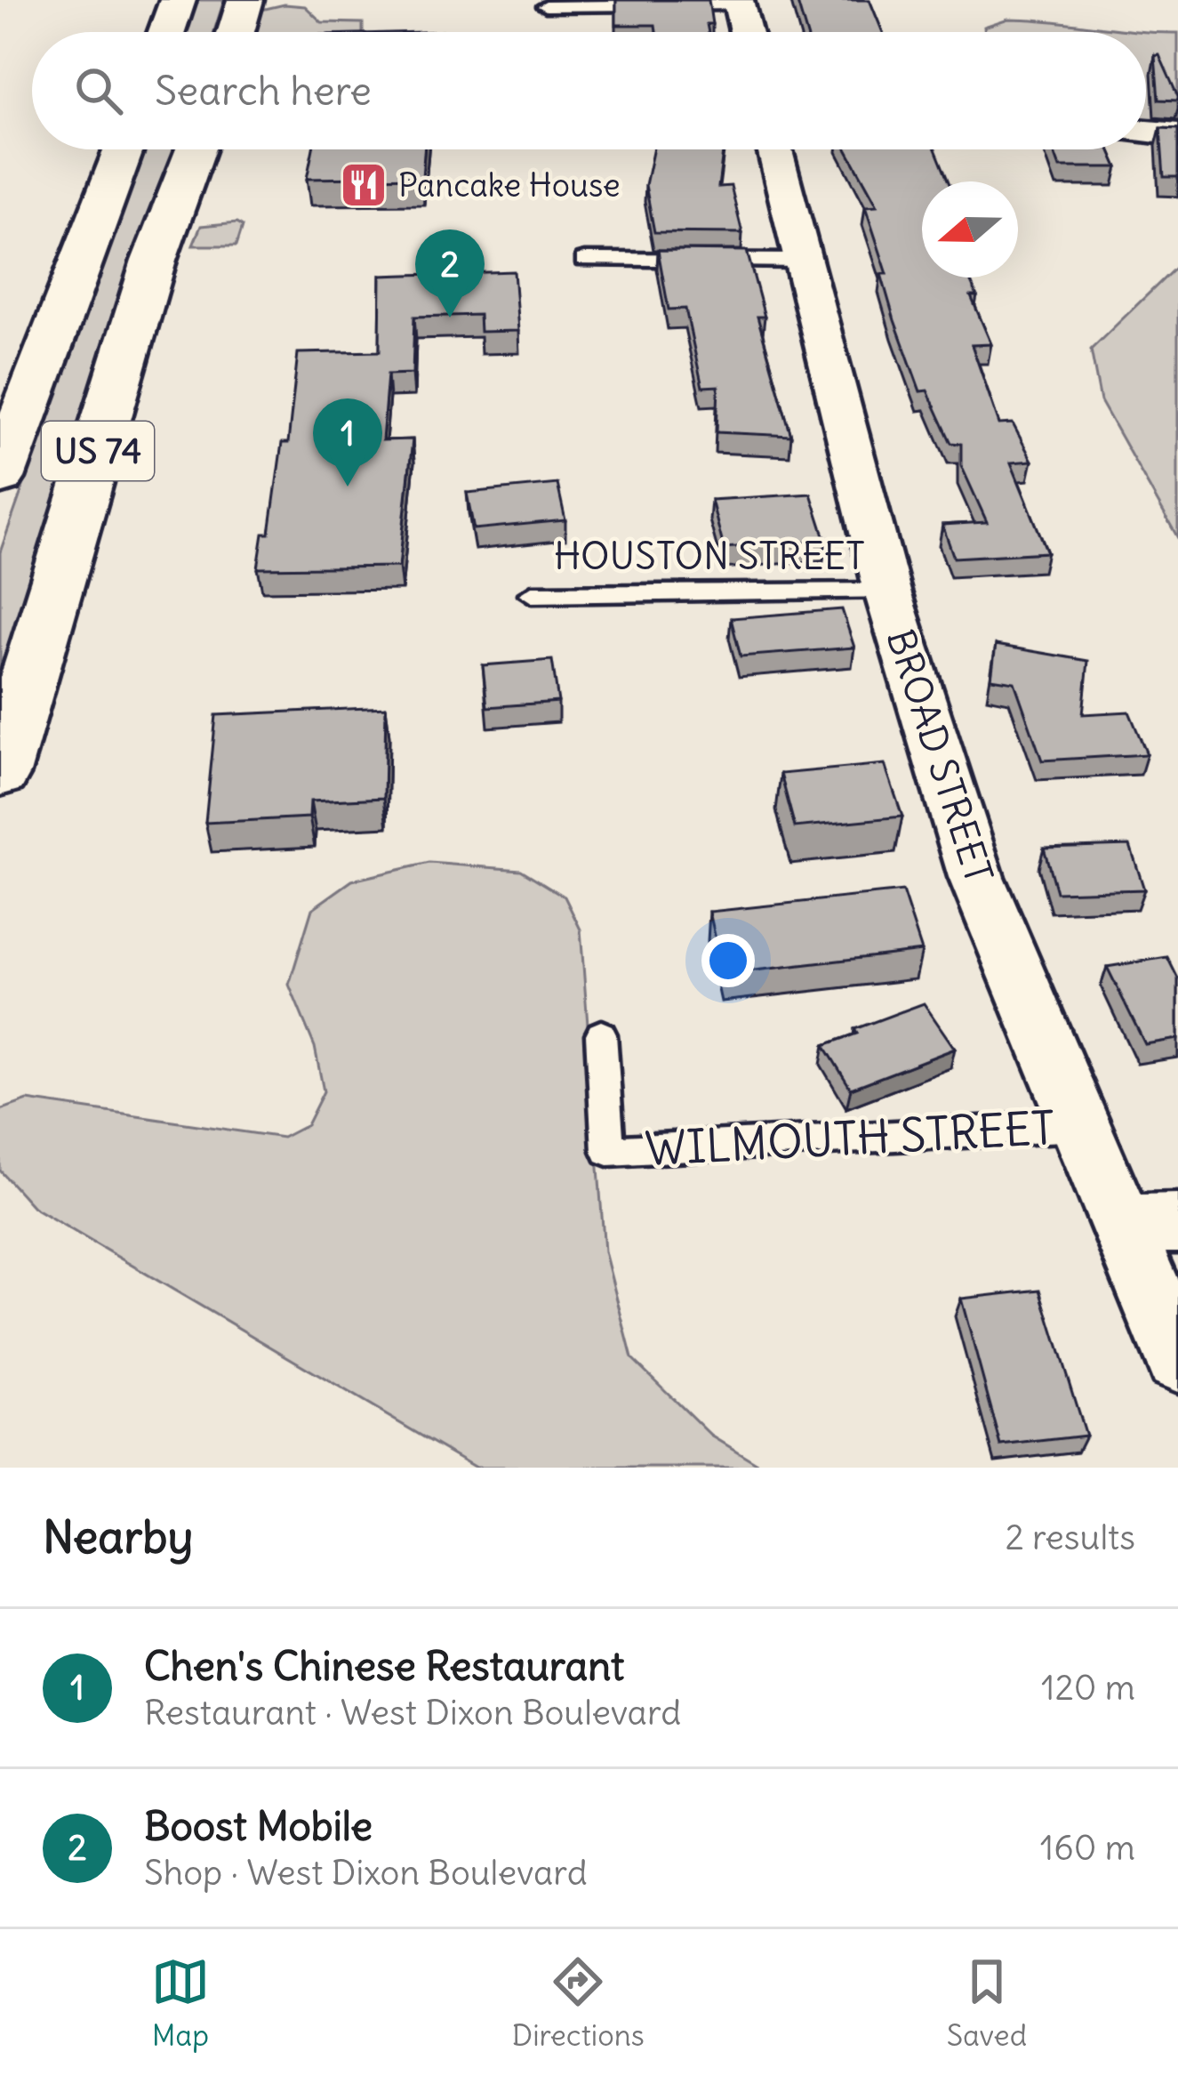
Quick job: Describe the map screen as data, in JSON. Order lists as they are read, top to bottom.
{
  "streets": {
    "highway": ["US 74"],
    "street": ["BROAD STREET"],
    "lane": ["HOUSTON STREET", "WILMOUTH STREET"]
  },
  "crossings": [
    ["HOUSTON STREET", "BROAD STREET"],
    ["BROAD STREET", "WILMOUTH STREET"]
  ],
  "places": {
    "restaurant": ["Pancake House"]
  },
  "north": "left",
  "page": {
    "search": "Search here",
    "pins": ["2", "1"],
    "heading": ["Nearby", "2 results"],
    "list": [
      {
        "mark": "1",
        "name": "Chen's Chinese Restaurant",
        "note": "Restaurant · West Dixon Boulevard",
        "value": "120 m"
      },
      {
        "mark": "2",
        "name": "Boost Mobile",
        "note": "Shop · West Dixon Boulevard",
        "value": "160 m"
      }
    ],
    "nav": ["Map", "Directions", "Saved"]
  }
}
